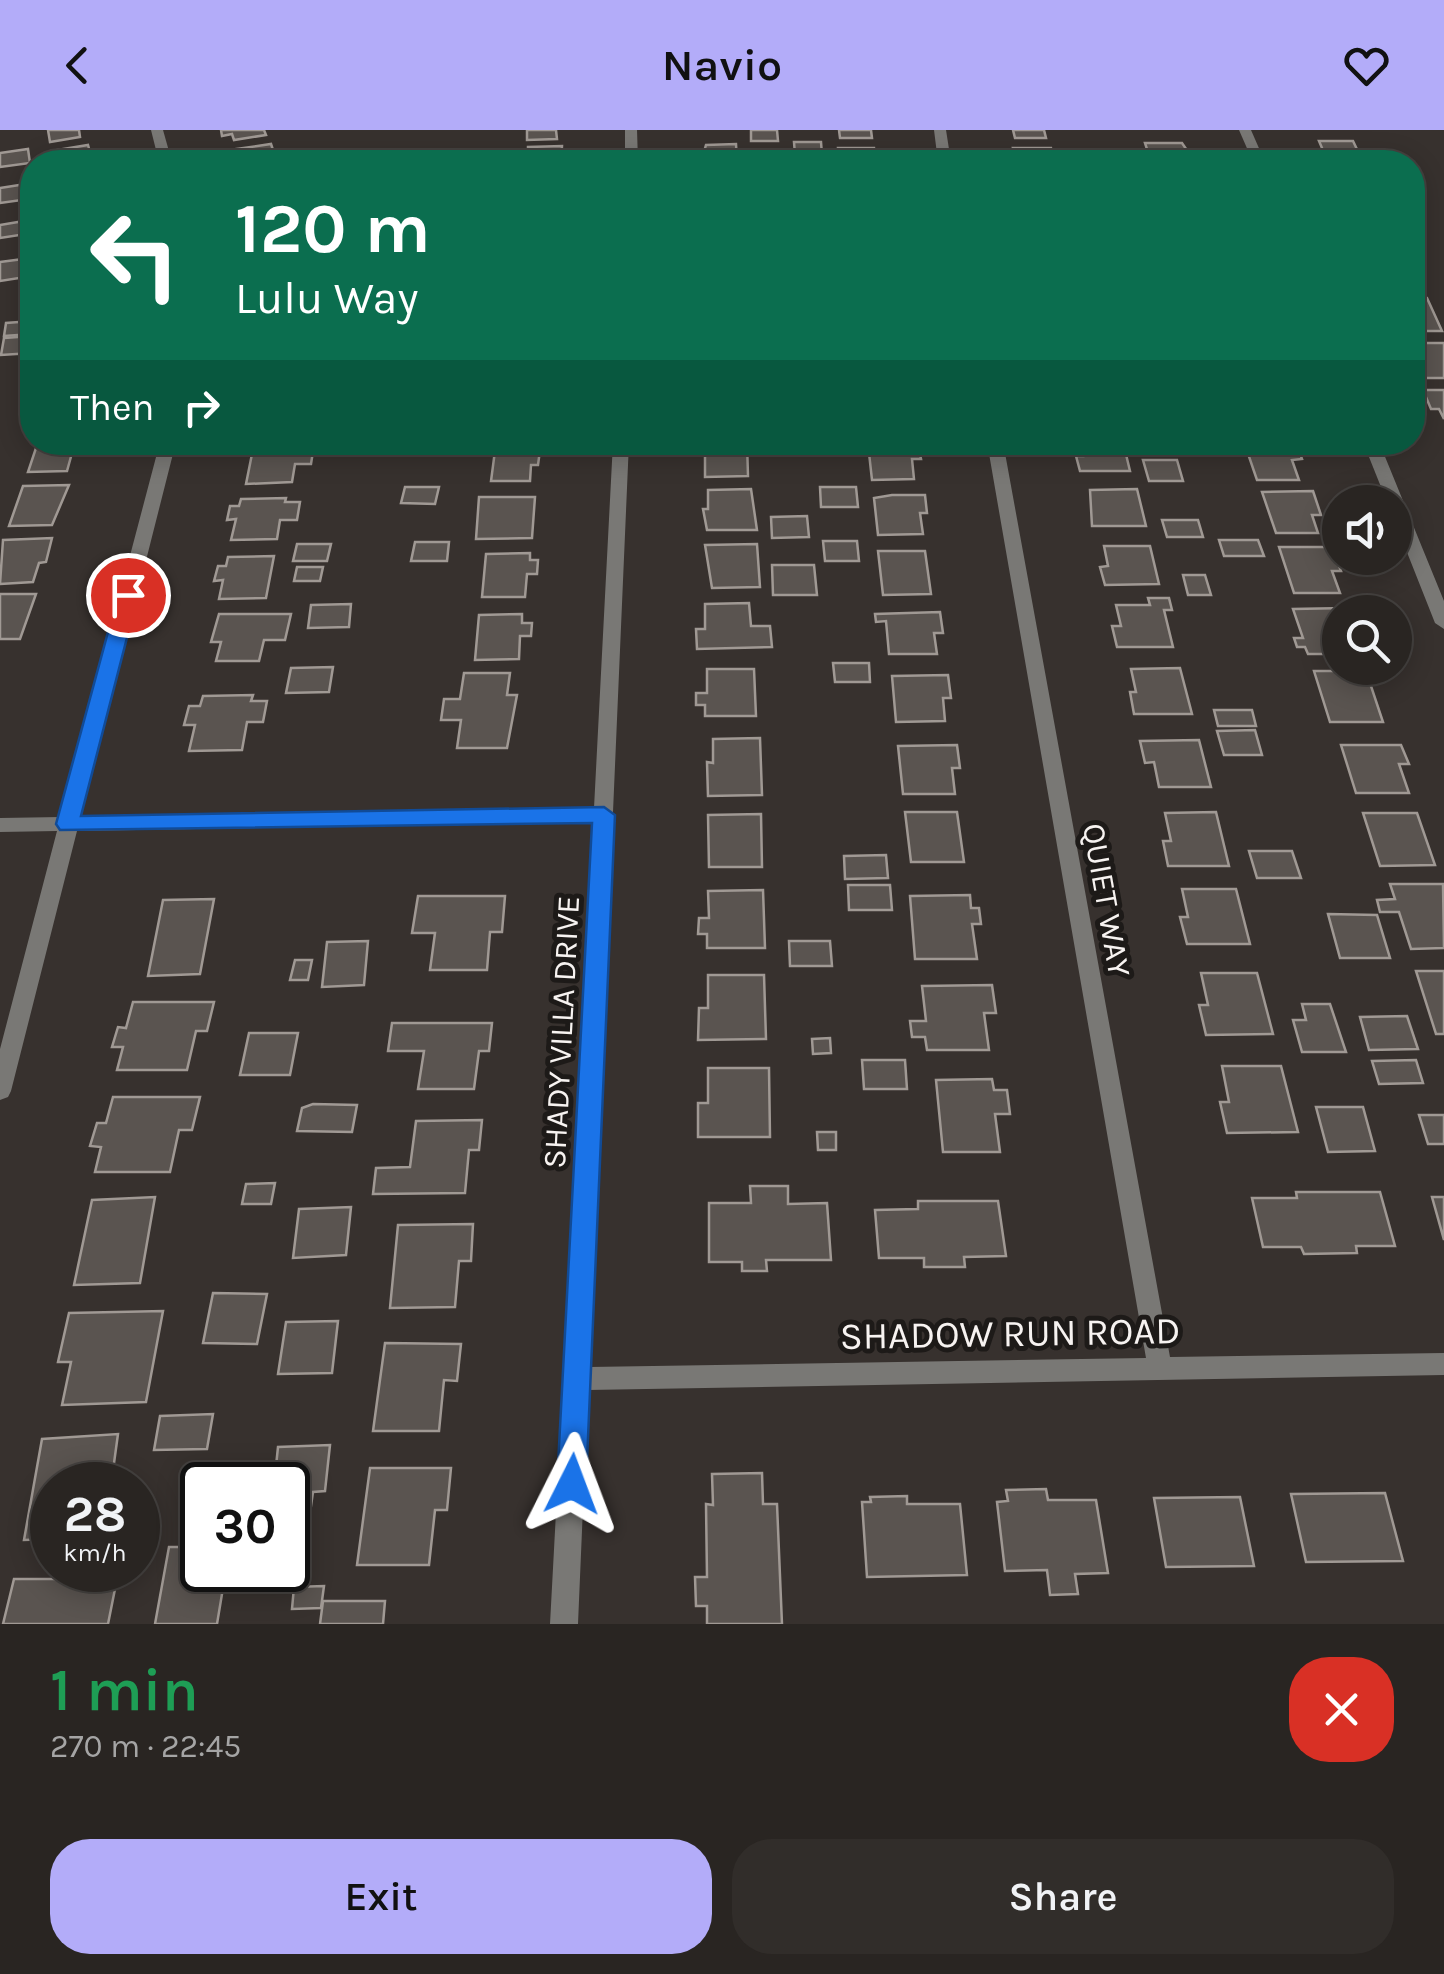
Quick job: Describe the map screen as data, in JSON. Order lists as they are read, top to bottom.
{
  "streets": {
    "street": ["QUIET WAY", "SHADY VILLA DRIVE", "SHADOW RUN ROAD"]
  },
  "crossings": [
    ["QUIET WAY", "SHADOW RUN ROAD"],
    ["SHADY VILLA DRIVE", "SHADOW RUN ROAD"]
  ],
  "page": {
    "header": "Navio",
    "turn": ["120 m", "Lulu Way"],
    "then": "Then",
    "speed": "28 km/h",
    "limit": "30",
    "heading": ["1 min", "270 m · 22:45"],
    "buttons": ["Exit", "Share"]
  }
}
